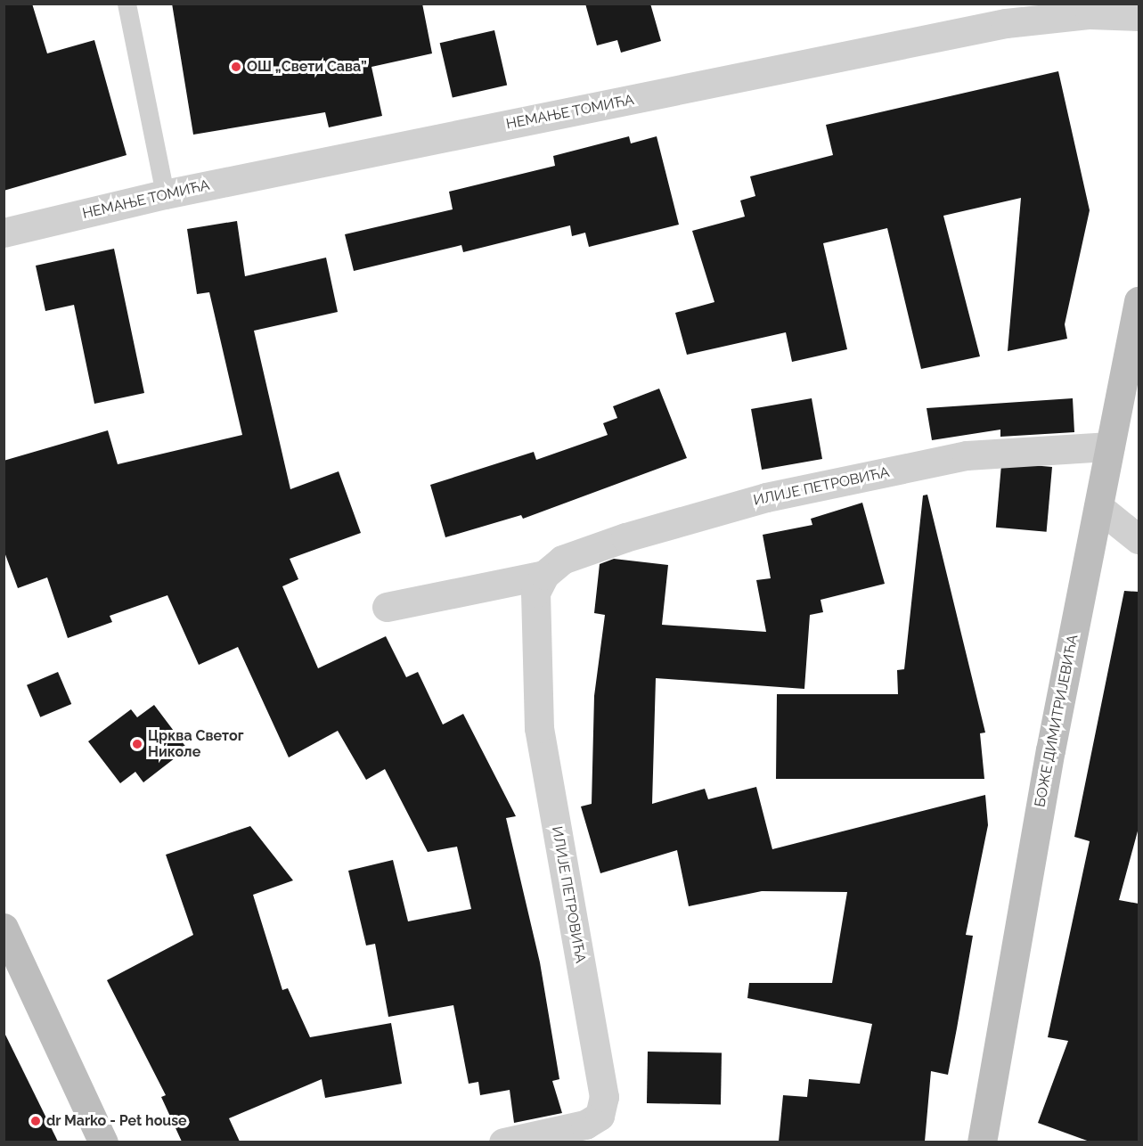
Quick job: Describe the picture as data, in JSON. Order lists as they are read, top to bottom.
{
  "streets": {
    "main road": ["БОЖЕ ДИМИТРИЈЕВИЋА"],
    "street": ["НЕМАЊЕ ТОМИЋА", "ИЛИЈЕ ПЕТРОВИЋА"]
  },
  "crossings": [
    ["ИЛИЈЕ ПЕТРОВИЋА", "БОЖЕ ДИМИТРИЈЕВИЋА"]
  ],
  "places": ["ОШ „Свети Сава”", "Црква Светог Николе", "dr Marko - Pet house"]
}
